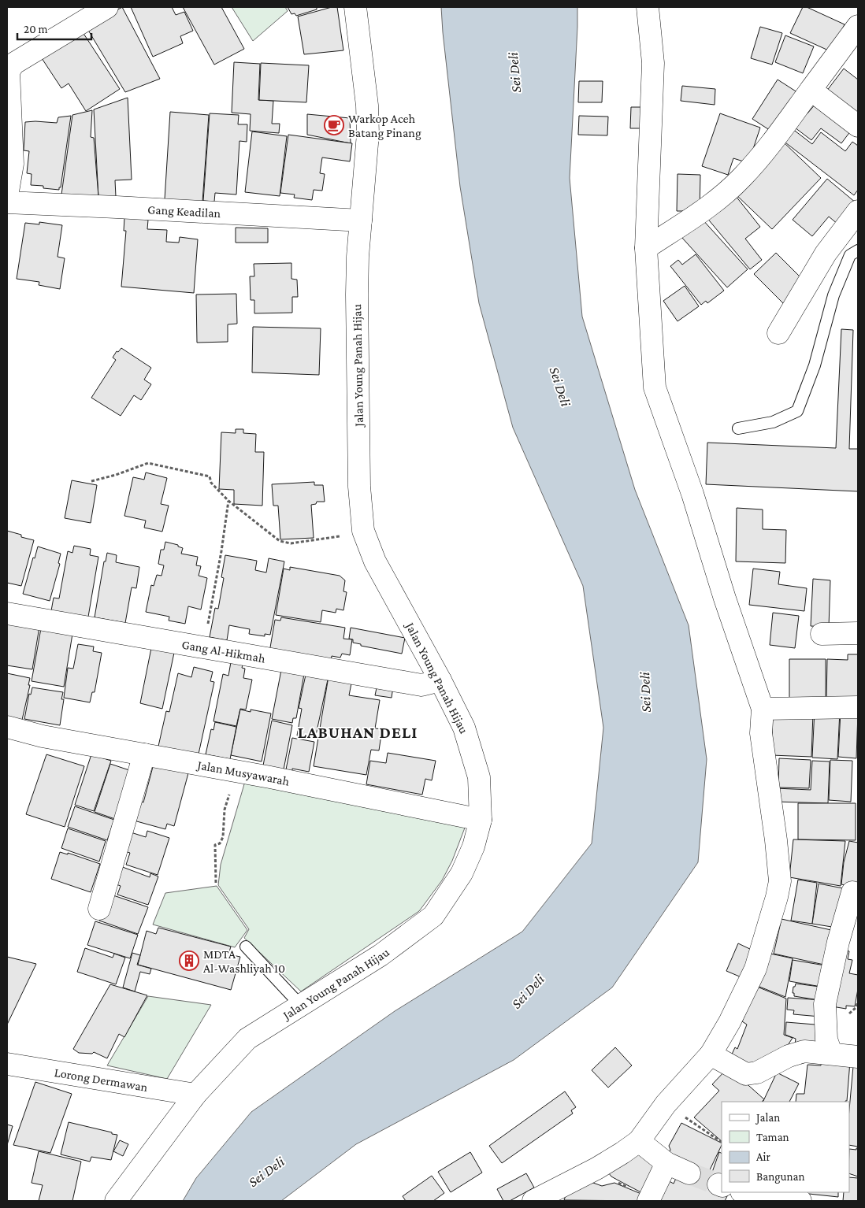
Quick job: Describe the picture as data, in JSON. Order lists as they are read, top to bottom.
{
  "streets": {
    "street": [
      "Gang Keadilan",
      "Jalan Young Panah Hijau",
      "Gang Al-Hikmah",
      "Jalan Musyawarah",
      "Lorong Dermawan"
    ]
  },
  "crossings": [
    ["Gang Keadilan", "Jalan Young Panah Hijau"],
    ["Jalan Young Panah Hijau", "Gang Al-Hikmah"],
    ["Jalan Young Panah Hijau", "Jalan Musyawarah"],
    ["Jalan Young Panah Hijau", "Lorong Dermawan"]
  ],
  "districts": ["LABUHAN DELI"],
  "water": ["Sei Deli"],
  "places": {
    "cafe": ["Warkop Aceh Batang Pinang"],
    "building": ["MDTA Al-Washliyah 10"]
  },
  "legend": [
    "Jalan",
    "Taman",
    "Air",
    "Bangunan"
  ],
  "scale_bar": "20 m"
}
